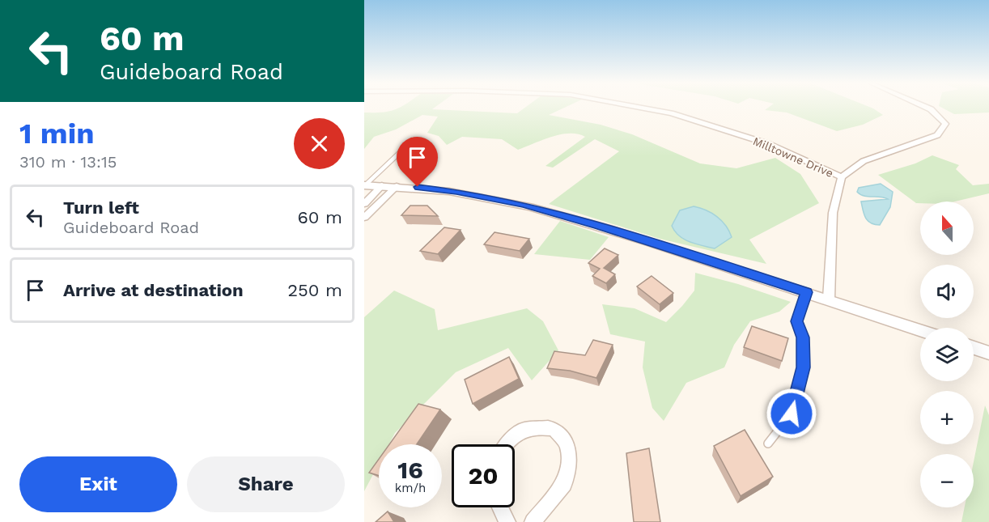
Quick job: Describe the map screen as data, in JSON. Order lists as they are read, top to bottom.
{
  "streets": {
    "street": ["Milltowne Drive"]
  },
  "north": "top",
  "page": {
    "turn": ["60 m", "Guideboard Road"],
    "heading": ["1 min", "310 m · 13:15"],
    "list": [
      {
        "name": "Turn left",
        "note": "Guideboard Road",
        "value": "60 m"
      },
      {
        "name": "Arrive at destination",
        "value": "250 m"
      }
    ],
    "map_buttons": ["+", "−"],
    "speed": "16 km/h",
    "limit": "20",
    "buttons": ["Exit", "Share"]
  }
}
